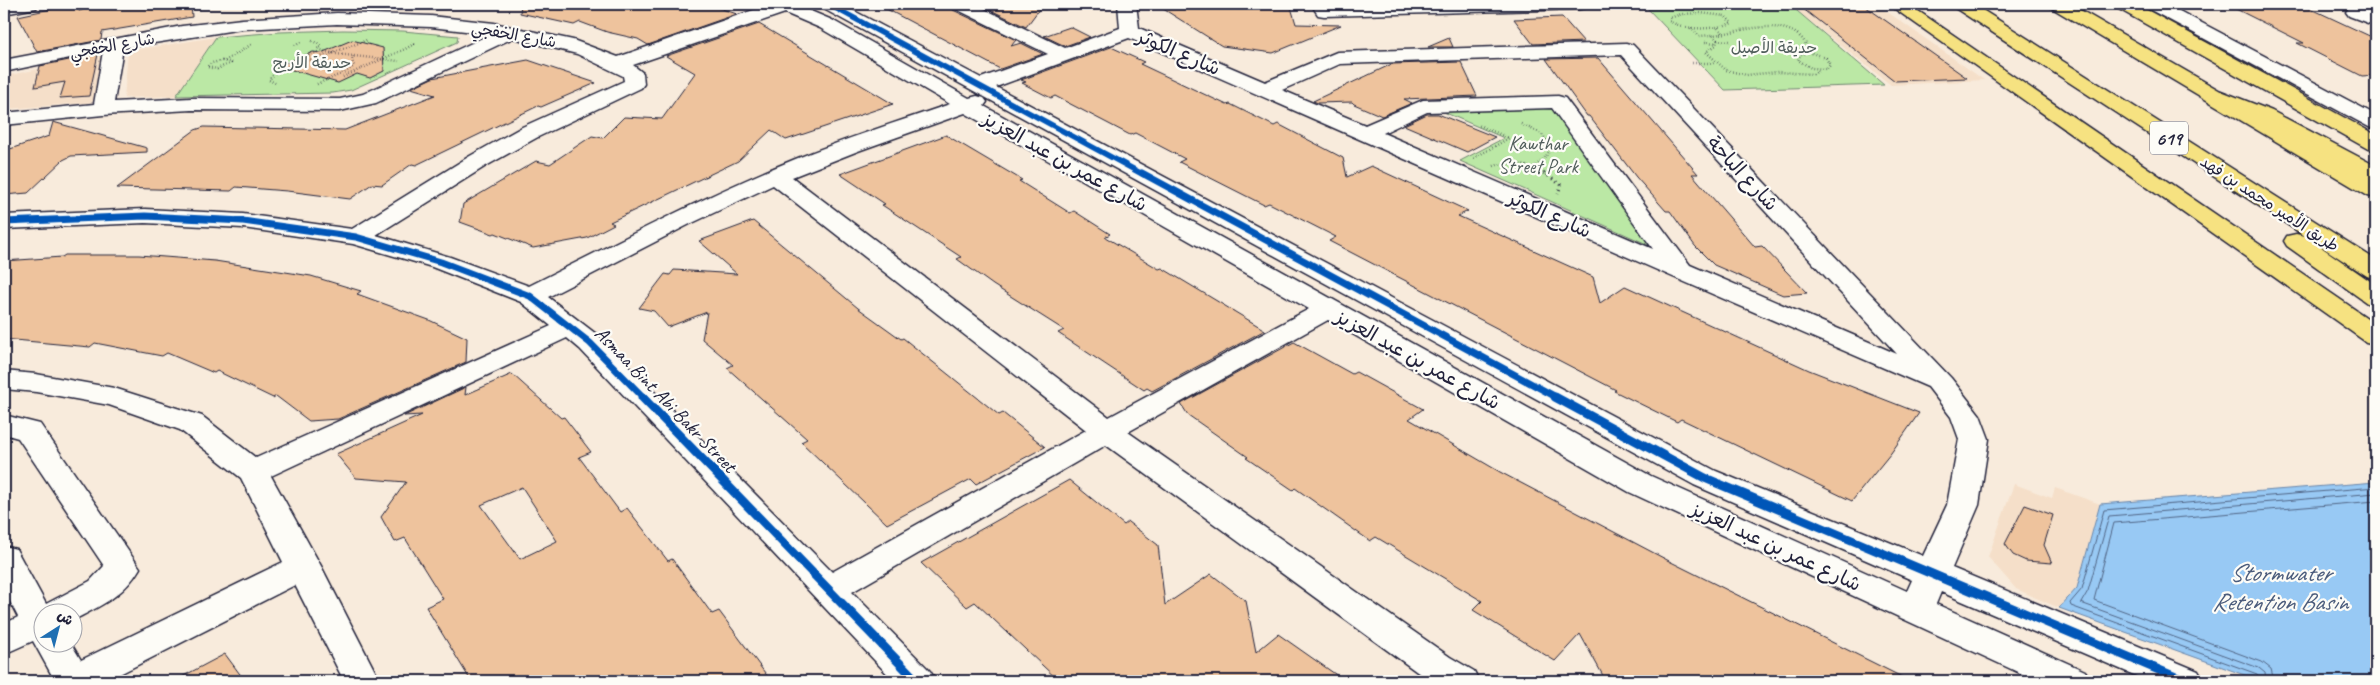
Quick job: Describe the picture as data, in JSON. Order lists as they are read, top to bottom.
{
  "streets": {
    "main road": ["619", "طريق الأمير محمد بن فهد"],
    "street": [
      "شارع الخفجي",
      "شارع الكوثر",
      "شارع عمر بن عبد العزيز",
      "شارع الباحة",
      "Asmaa Bint Abi Bakr Street"
    ]
  },
  "crossings": [
    ["شارع الخفجي", "Asmaa Bint Abi Bakr Street"],
    ["شارع الكوثر", "شارع الباحة"],
    ["شارع عمر بن عبد العزيز", "شارع الباحة"]
  ],
  "water": ["Stormwater Retention Basin"],
  "parks": ["حديقة الأصيل", "حديقة الأريج", "Kawthar Street Park"],
  "north": "top right"
}
